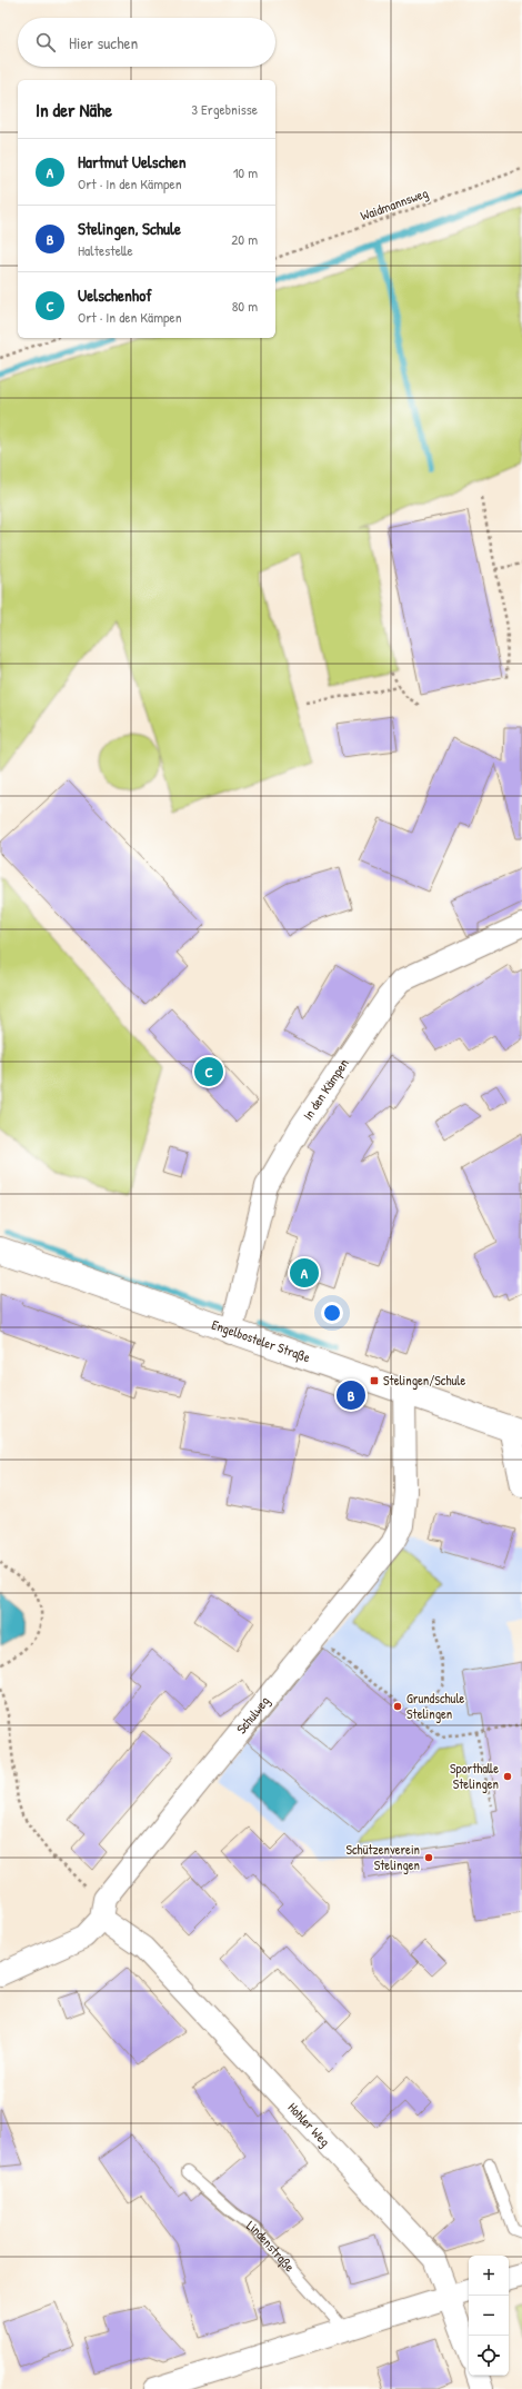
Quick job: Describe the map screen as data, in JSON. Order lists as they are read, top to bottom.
{
  "streets": {
    "street": [
      "In den Kämpen",
      "Engelbosteler Straße",
      "Schulweg",
      "Hohler Weg"
    ],
    "lane": ["Lindenstraße"],
    "path": ["Waidmannsweg"]
  },
  "crossings": [
    ["In den Kämpen", "Engelbosteler Straße"],
    ["Engelbosteler Straße", "Schulweg"],
    ["Schulweg", "Hohler Weg"]
  ],
  "places": {
    "transit": ["Stelingen/Schule"],
    "other": ["Grundschule Stelingen", "Sporthalle Stelingen", "Schützenverein Stelingen"]
  },
  "page": {
    "search": "Hier suchen",
    "heading": ["In der Nähe", "3 Ergebnisse"],
    "list": [
      {
        "mark": "A",
        "name": "Hartmut Uelschen",
        "note": "Ort · In den Kämpen",
        "value": "10 m"
      },
      {
        "mark": "B",
        "name": "Stelingen, Schule",
        "note": "Haltestelle",
        "value": "20 m"
      },
      {
        "mark": "C",
        "name": "Uelschenhof",
        "note": "Ort · In den Kämpen",
        "value": "80 m"
      }
    ],
    "pins": ["C", "A", "B"],
    "map_buttons": ["+", "−"]
  }
}
